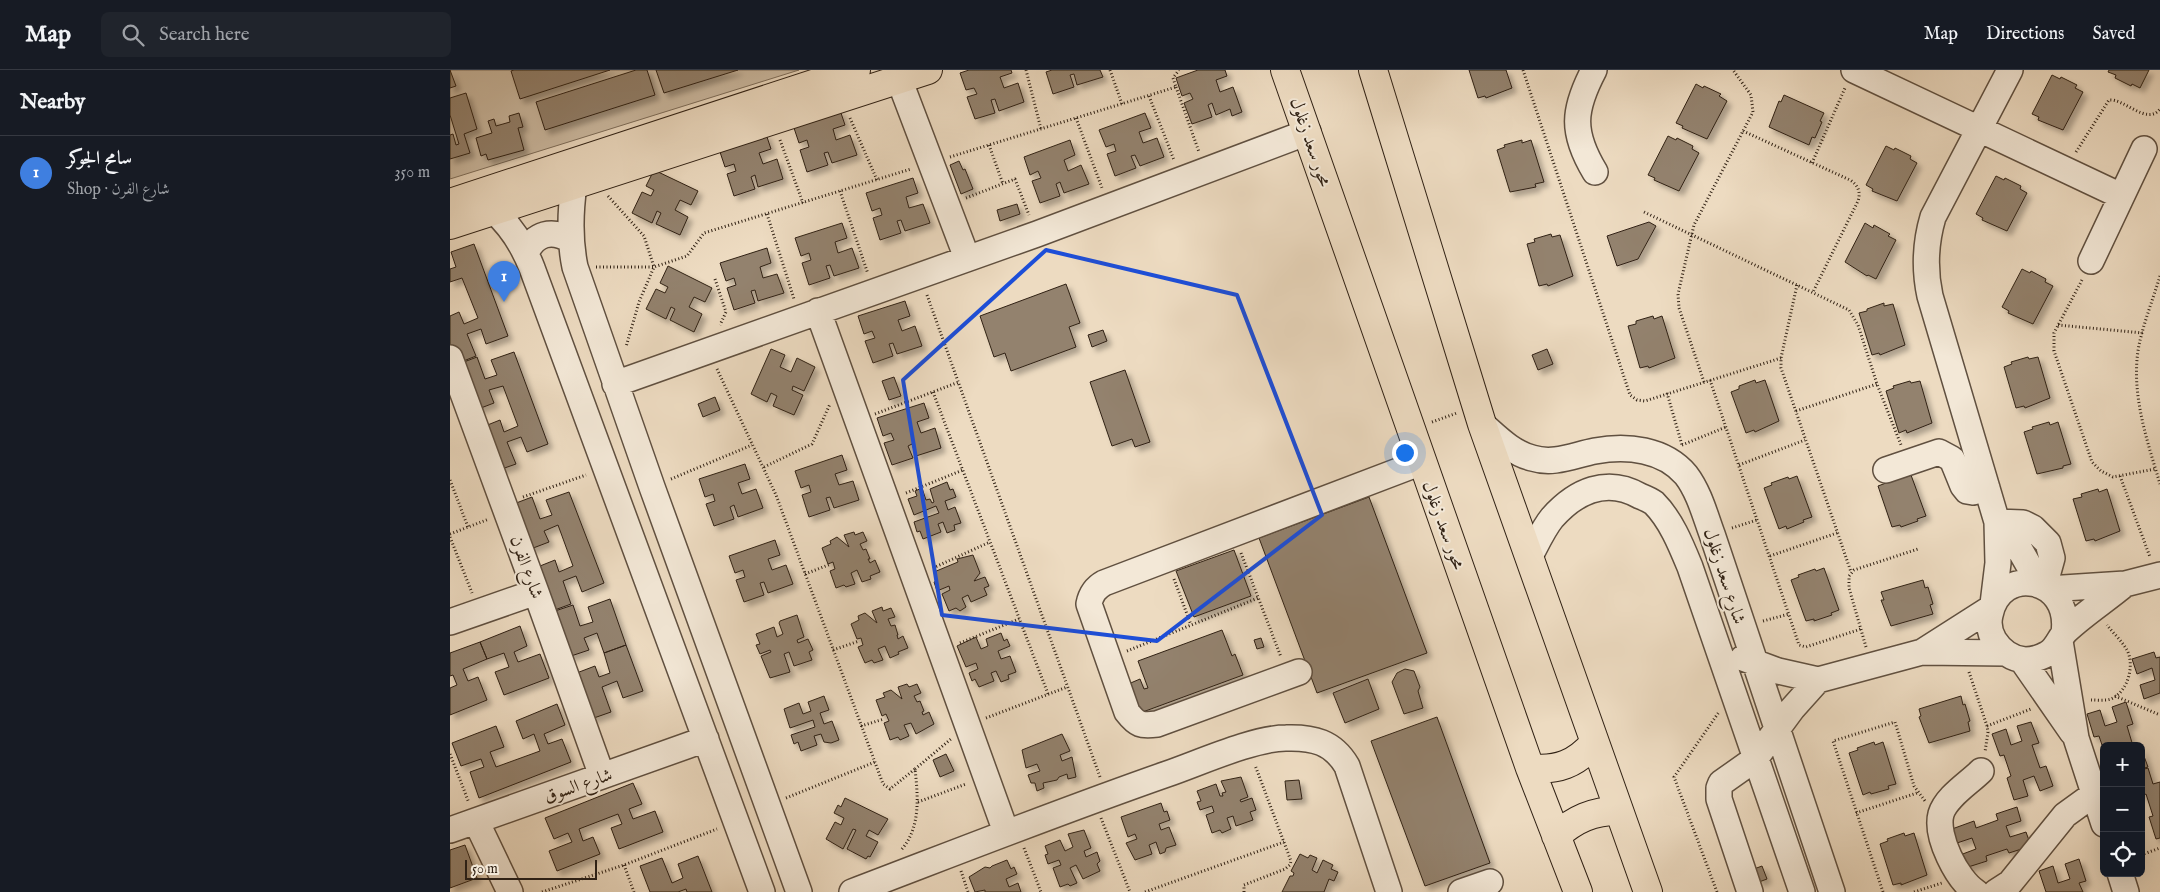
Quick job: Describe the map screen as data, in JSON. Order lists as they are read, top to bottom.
{
  "streets": {
    "main road": ["محور سعد زغلول"],
    "street": ["شارع الفرن", "شارع سعد زغلول", "شارع السوق"]
  },
  "crossings": [
    ["شارع الفرن", "شارع السوق"]
  ],
  "scale_bar": "50 m",
  "page": {
    "header": "Map",
    "search": "Search here",
    "nav": ["Map", "Directions", "Saved"],
    "heading": "Nearby",
    "list": [
      {
        "mark": "1",
        "name": "سامح الجوكر",
        "note": "Shop · شارع الفرن",
        "value": "350 m"
      }
    ],
    "pins": "1",
    "map_buttons": ["+", "−"],
    "scale": "50 m"
  }
}
